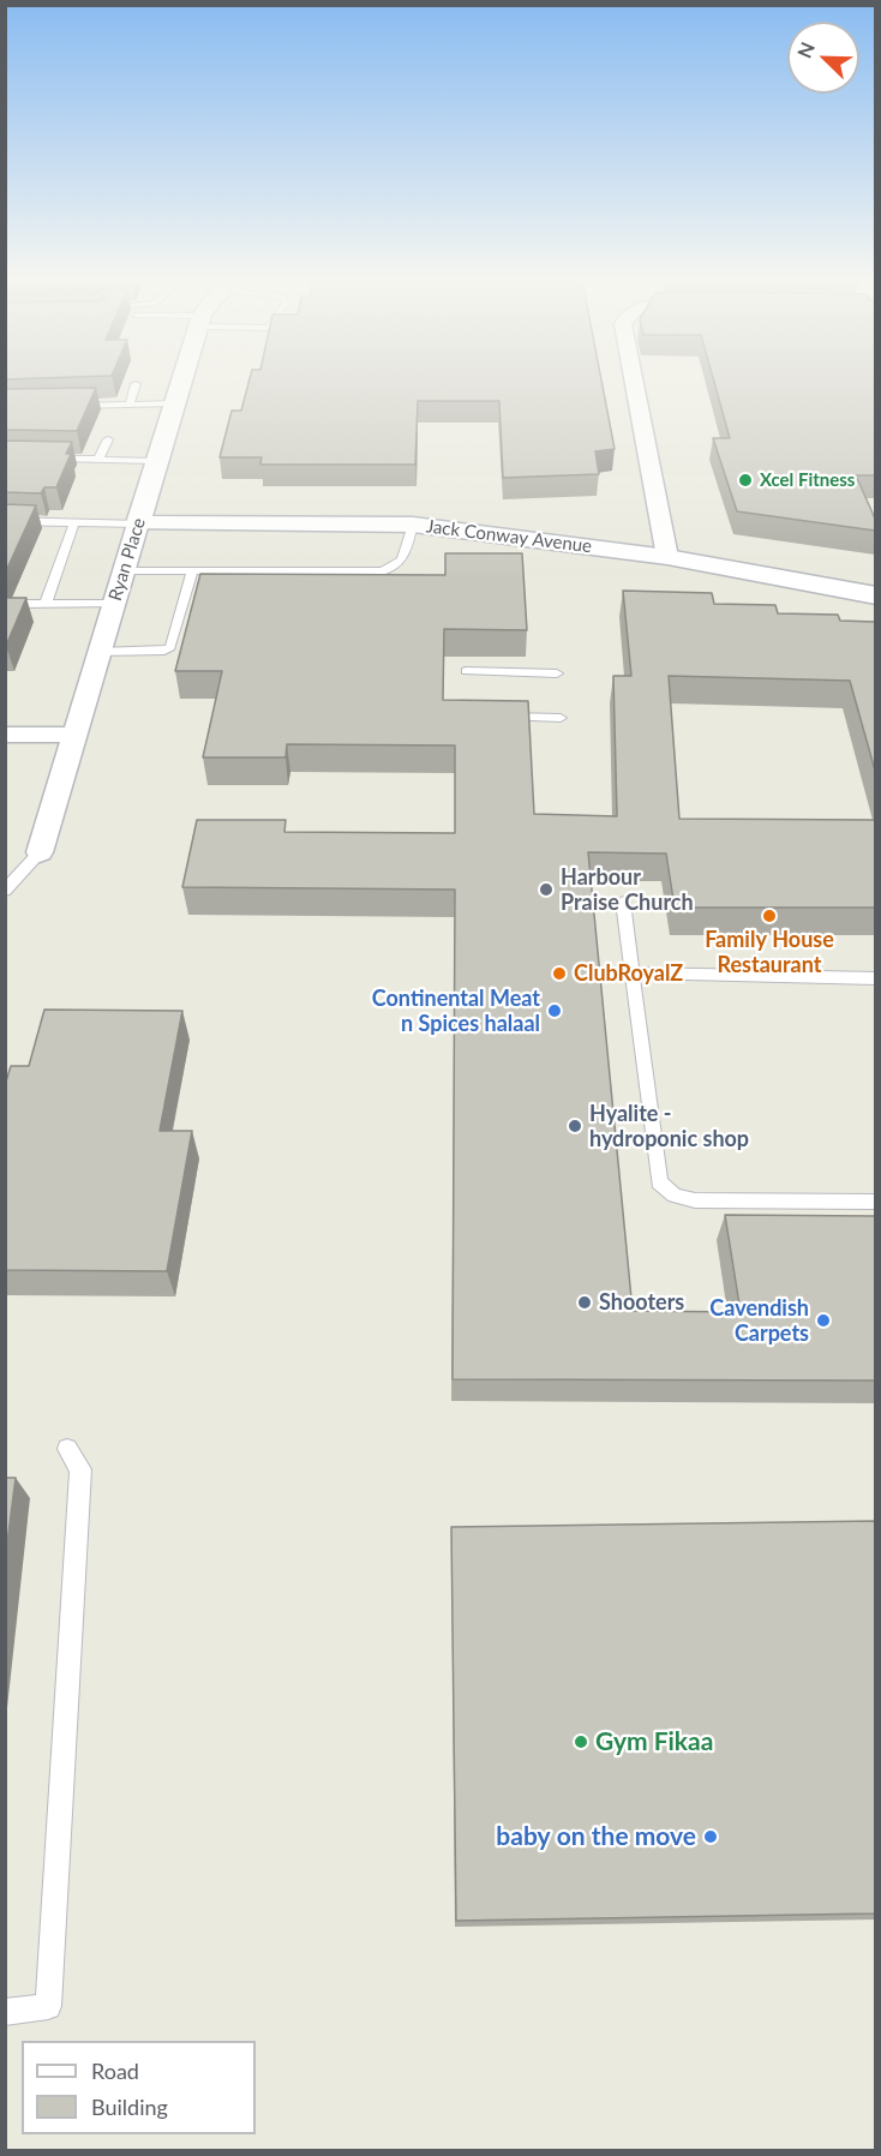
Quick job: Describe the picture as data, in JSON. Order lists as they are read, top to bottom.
{
  "streets": {
    "street": ["Jack Conway Avenue", "Ryan Place"]
  },
  "crossings": [
    ["Jack Conway Avenue", "Ryan Place"]
  ],
  "places": [
    "Xcel Fitness",
    "Harbour Praise Church",
    "Family House Restaurant",
    "ClubRoyalZ",
    "Continental Meat n Spices halaal",
    "Hyalite - hydroponic shop",
    "Shooters",
    "Cavendish Carpets",
    "Gym Fikaa",
    "baby on the move"
  ],
  "legend": ["Road", "Building"],
  "north": "top left"
}
